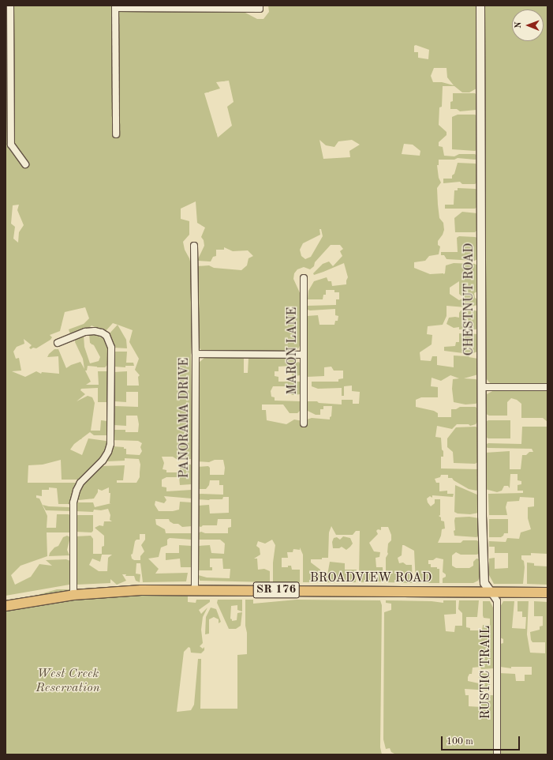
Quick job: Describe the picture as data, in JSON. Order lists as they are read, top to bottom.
{
  "streets": {
    "main road": ["BROADVIEW ROAD", "SR 176"],
    "street": [
      "CHESTNUT ROAD",
      "MARON LANE",
      "PANORAMA DRIVE",
      "RUSTIC TRAIL"
    ]
  },
  "crossings": [
    ["CHESTNUT ROAD", "BROADVIEW ROAD"],
    ["CHESTNUT ROAD", "RUSTIC TRAIL"],
    ["PANORAMA DRIVE", "BROADVIEW ROAD"],
    ["BROADVIEW ROAD", "RUSTIC TRAIL"]
  ],
  "parks": ["West Creek Reservation"],
  "scale_bar": "100 m",
  "north": "left"
}
